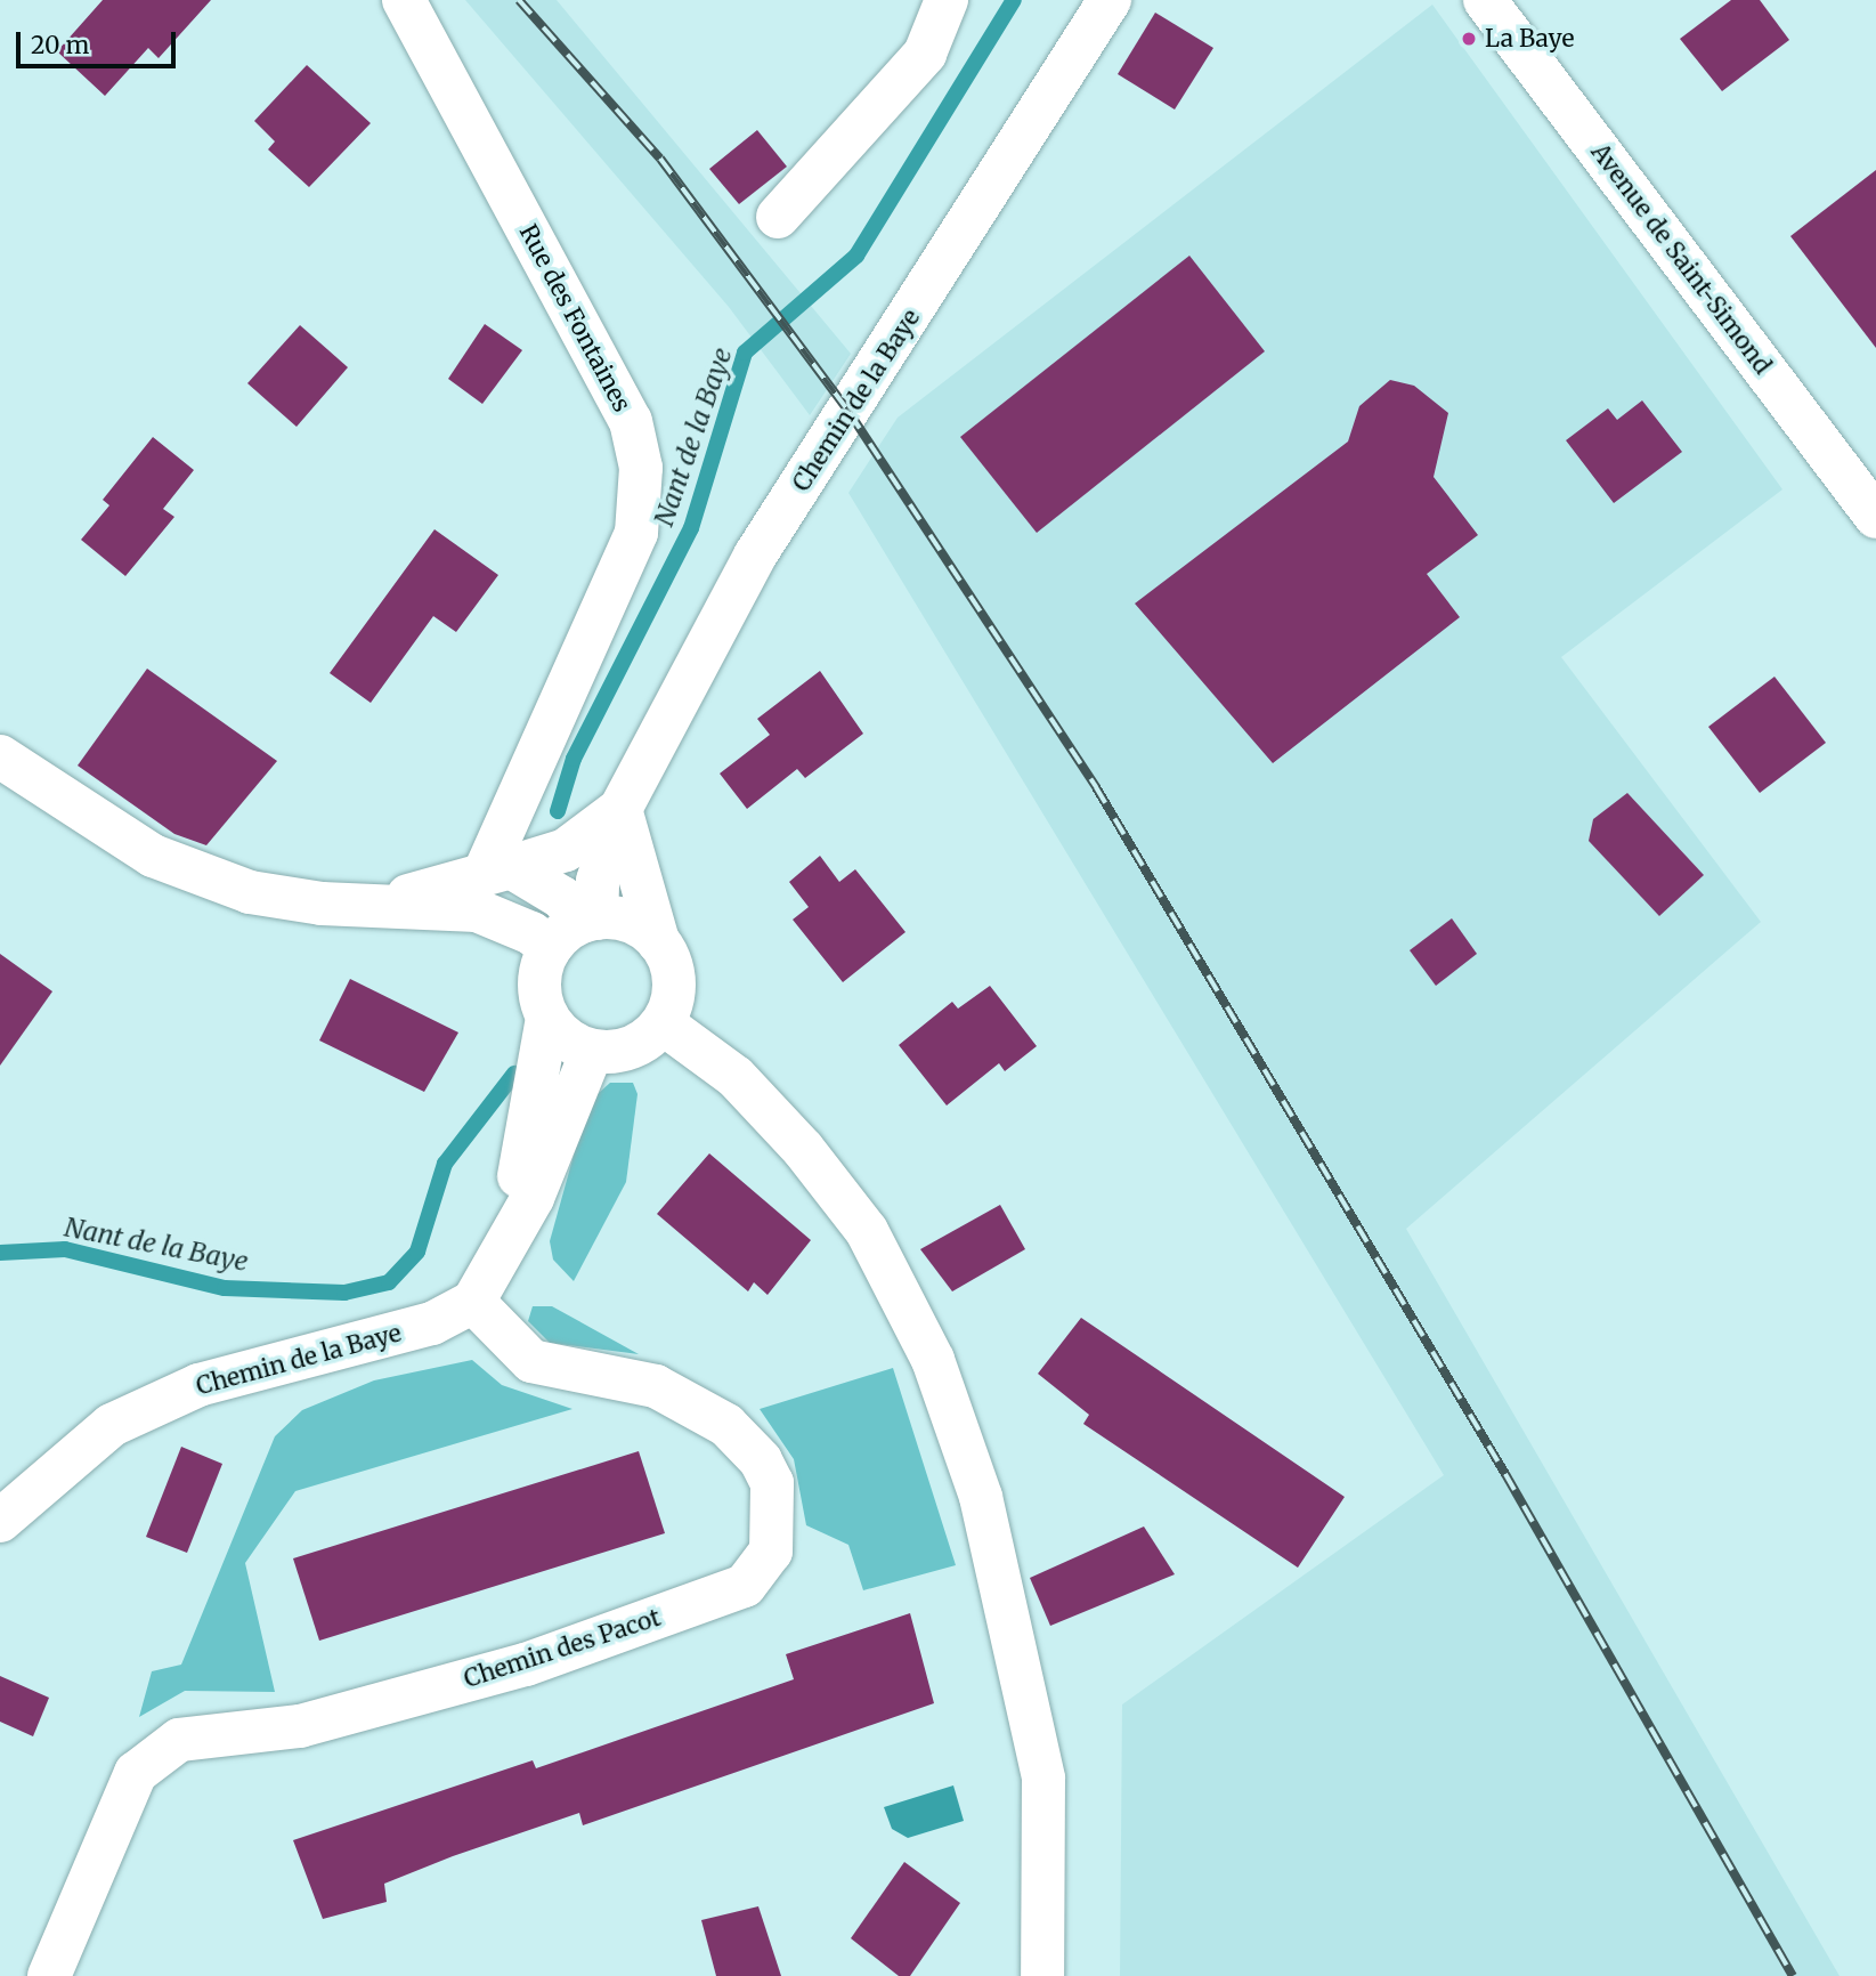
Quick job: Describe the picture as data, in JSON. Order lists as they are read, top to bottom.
{
  "streets": {
    "street": [
      "Avenue de Saint-Simond",
      "Rue des Fontaines",
      "Chemin de la Baye",
      "Chemin des Pacot"
    ]
  },
  "crossings": [
    ["Rue des Fontaines", "Chemin de la Baye"],
    ["Chemin de la Baye", "Chemin des Pacot"]
  ],
  "water": ["Nant de la Baye"],
  "places": ["La Baye"],
  "scale_bar": "20 m"
}
